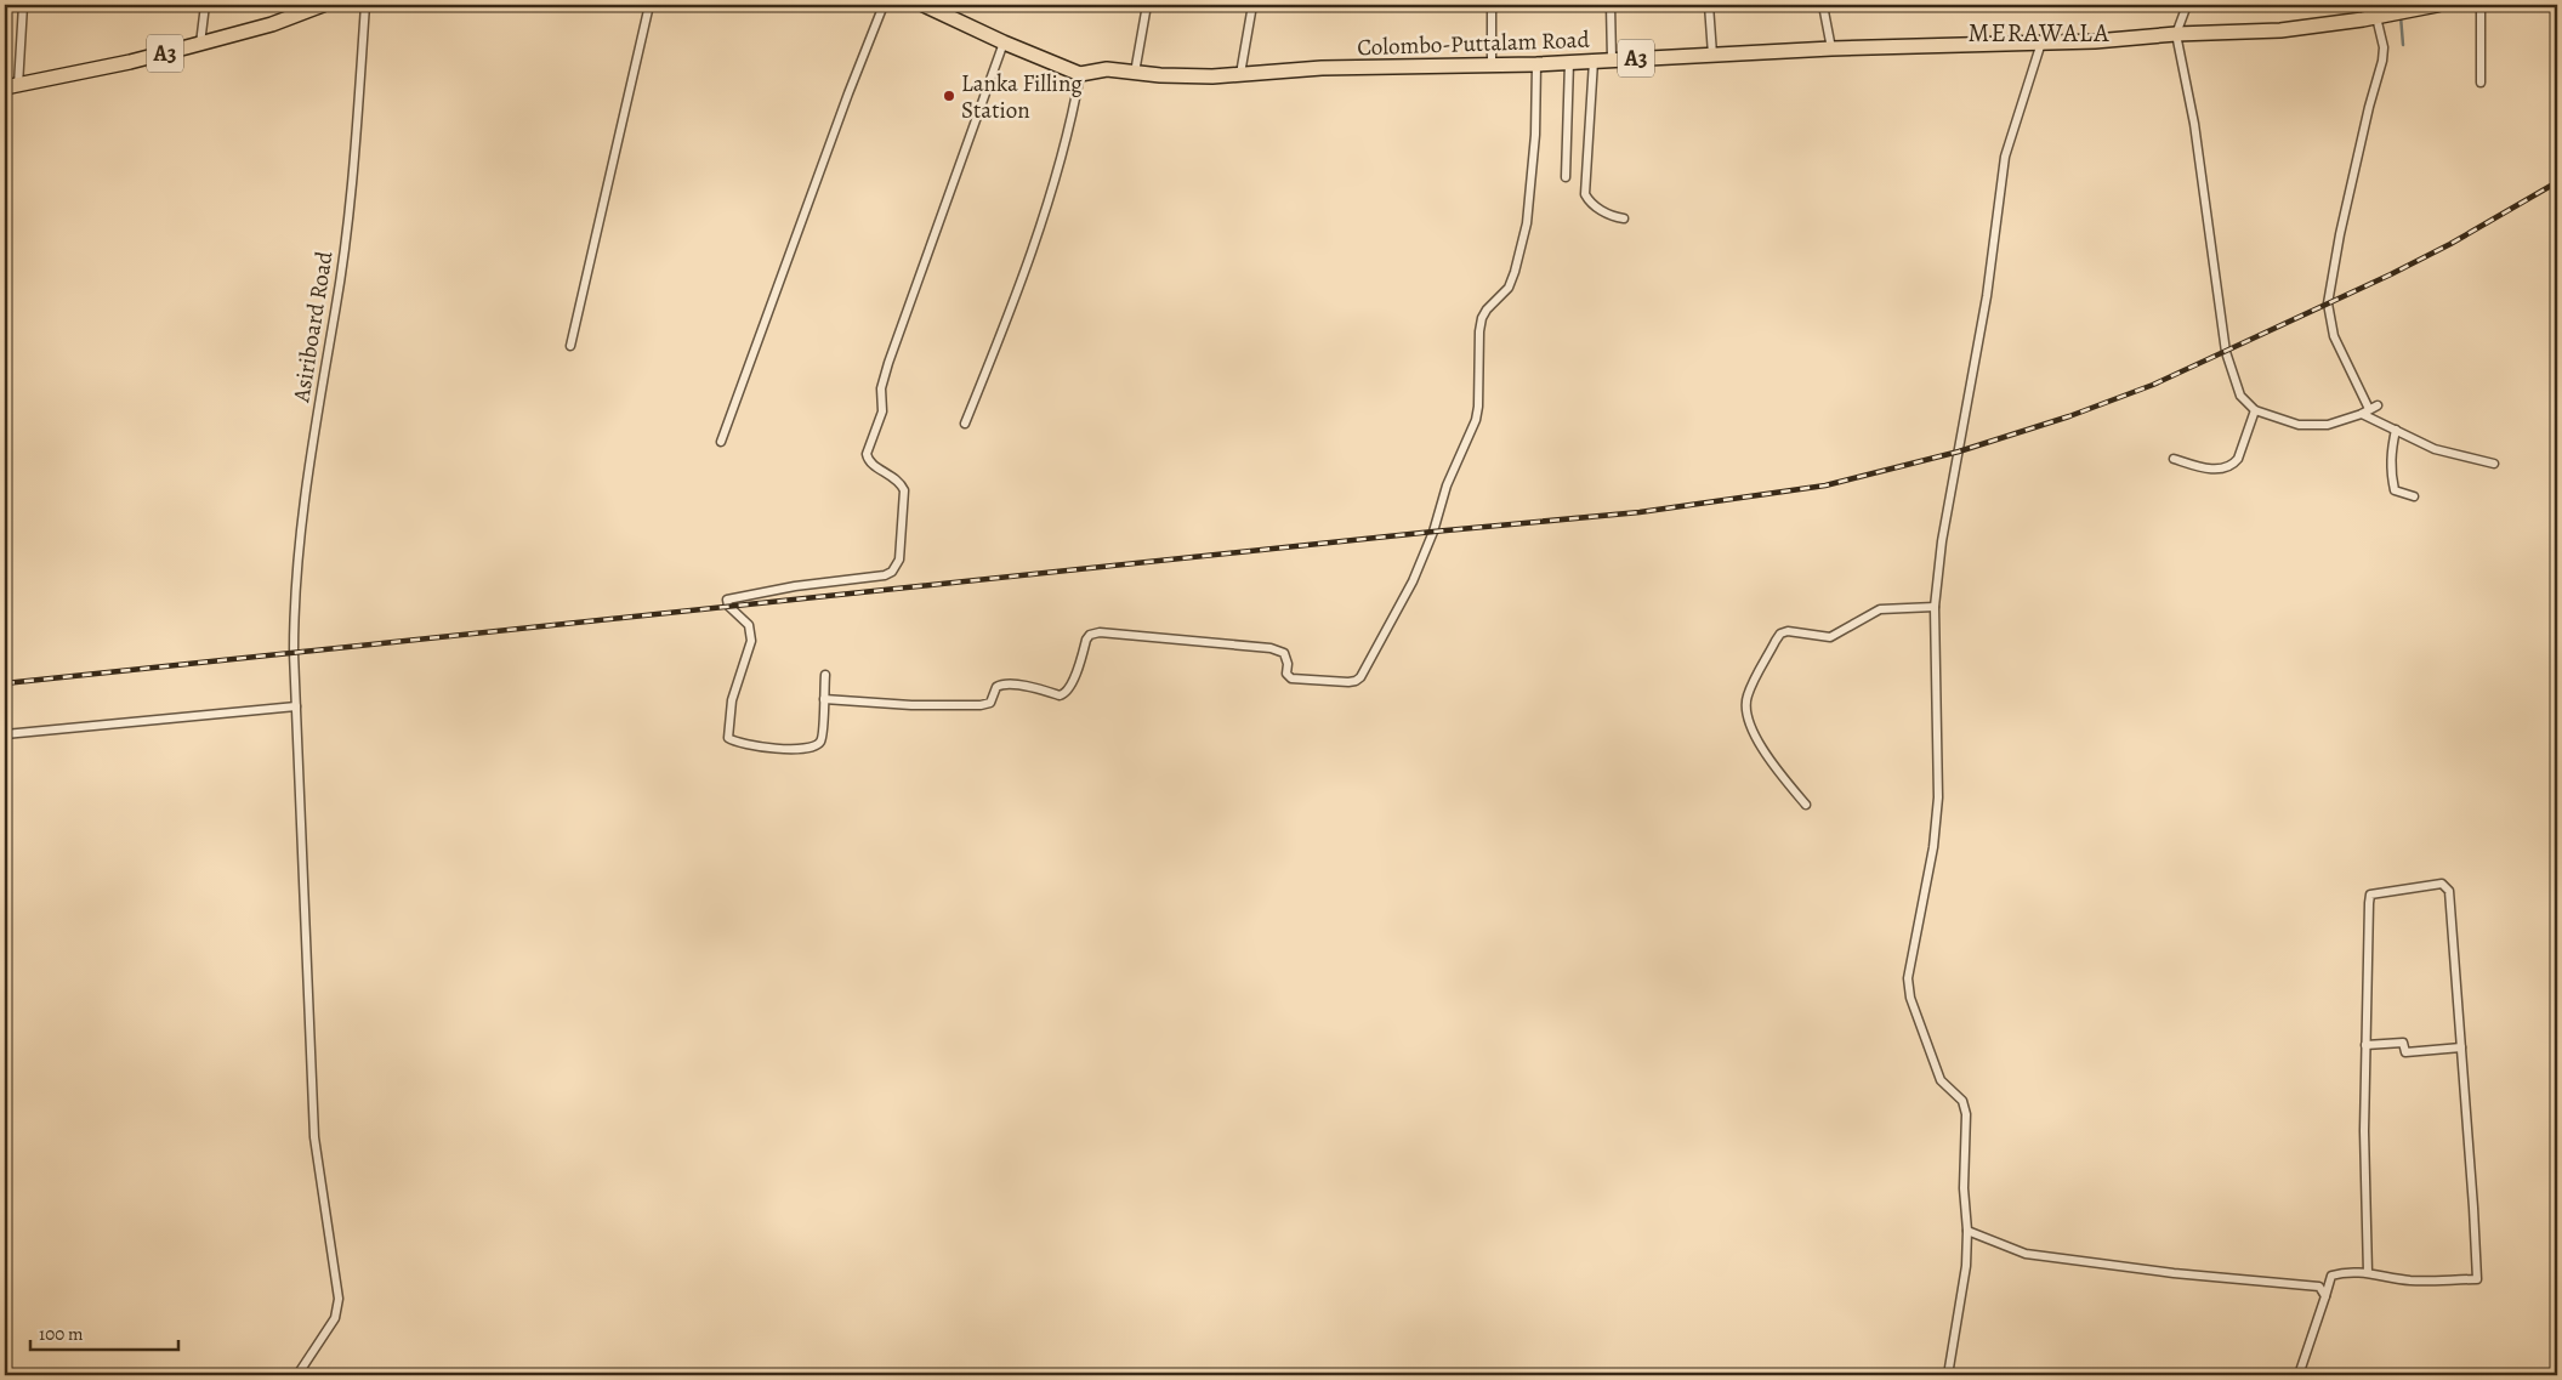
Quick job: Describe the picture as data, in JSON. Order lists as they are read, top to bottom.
{
  "streets": {
    "highway": ["Colombo-Puttalam Road", "A3"],
    "street": ["Asiriboard Road"]
  },
  "districts": ["MERAWALA"],
  "places": ["Lanka Filling Station"],
  "scale_bar": "100 m"
}
